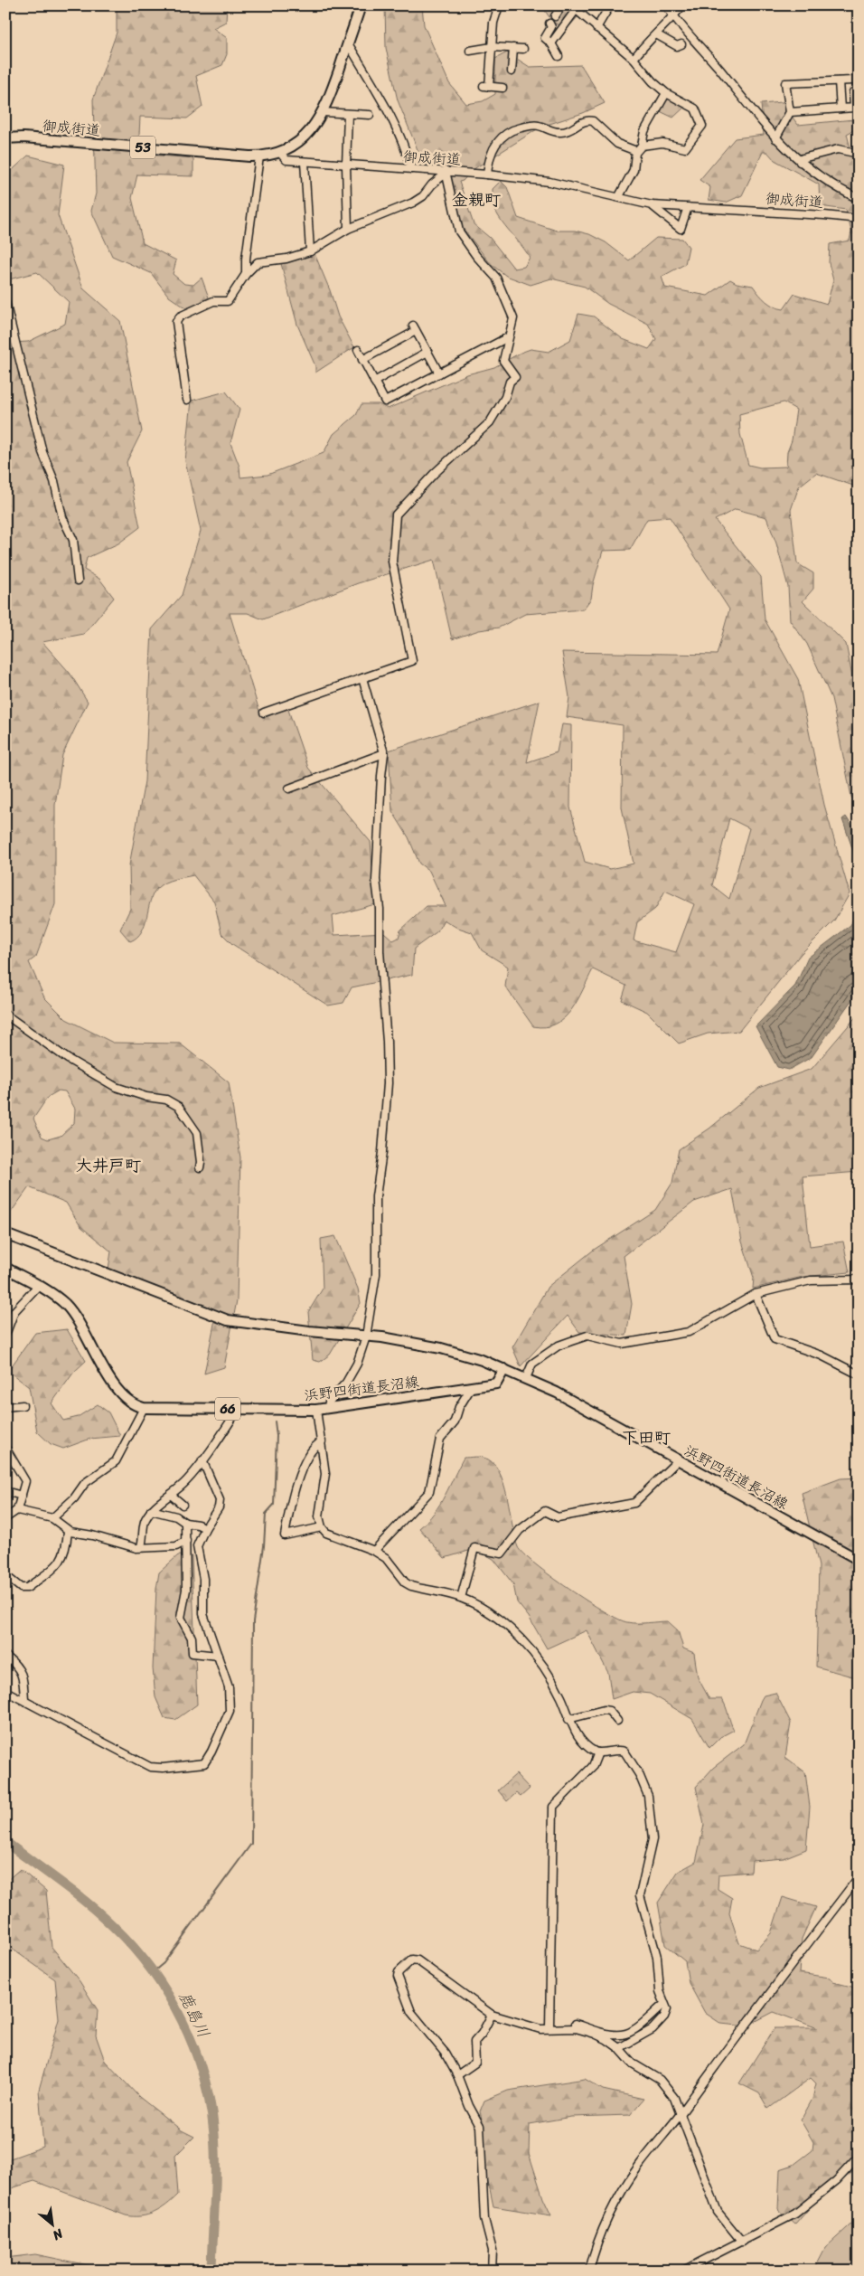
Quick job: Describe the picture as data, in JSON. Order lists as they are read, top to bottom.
{
  "streets": {
    "main road": [
      "御成街道",
      "53",
      "浜野四街道長沼線",
      "66"
    ]
  },
  "crossings": [
    ["御成街道", "53"]
  ],
  "districts": ["金親町", "大井戸町", "下田町"],
  "water": ["鹿島川"],
  "north": "bottom right"
}
